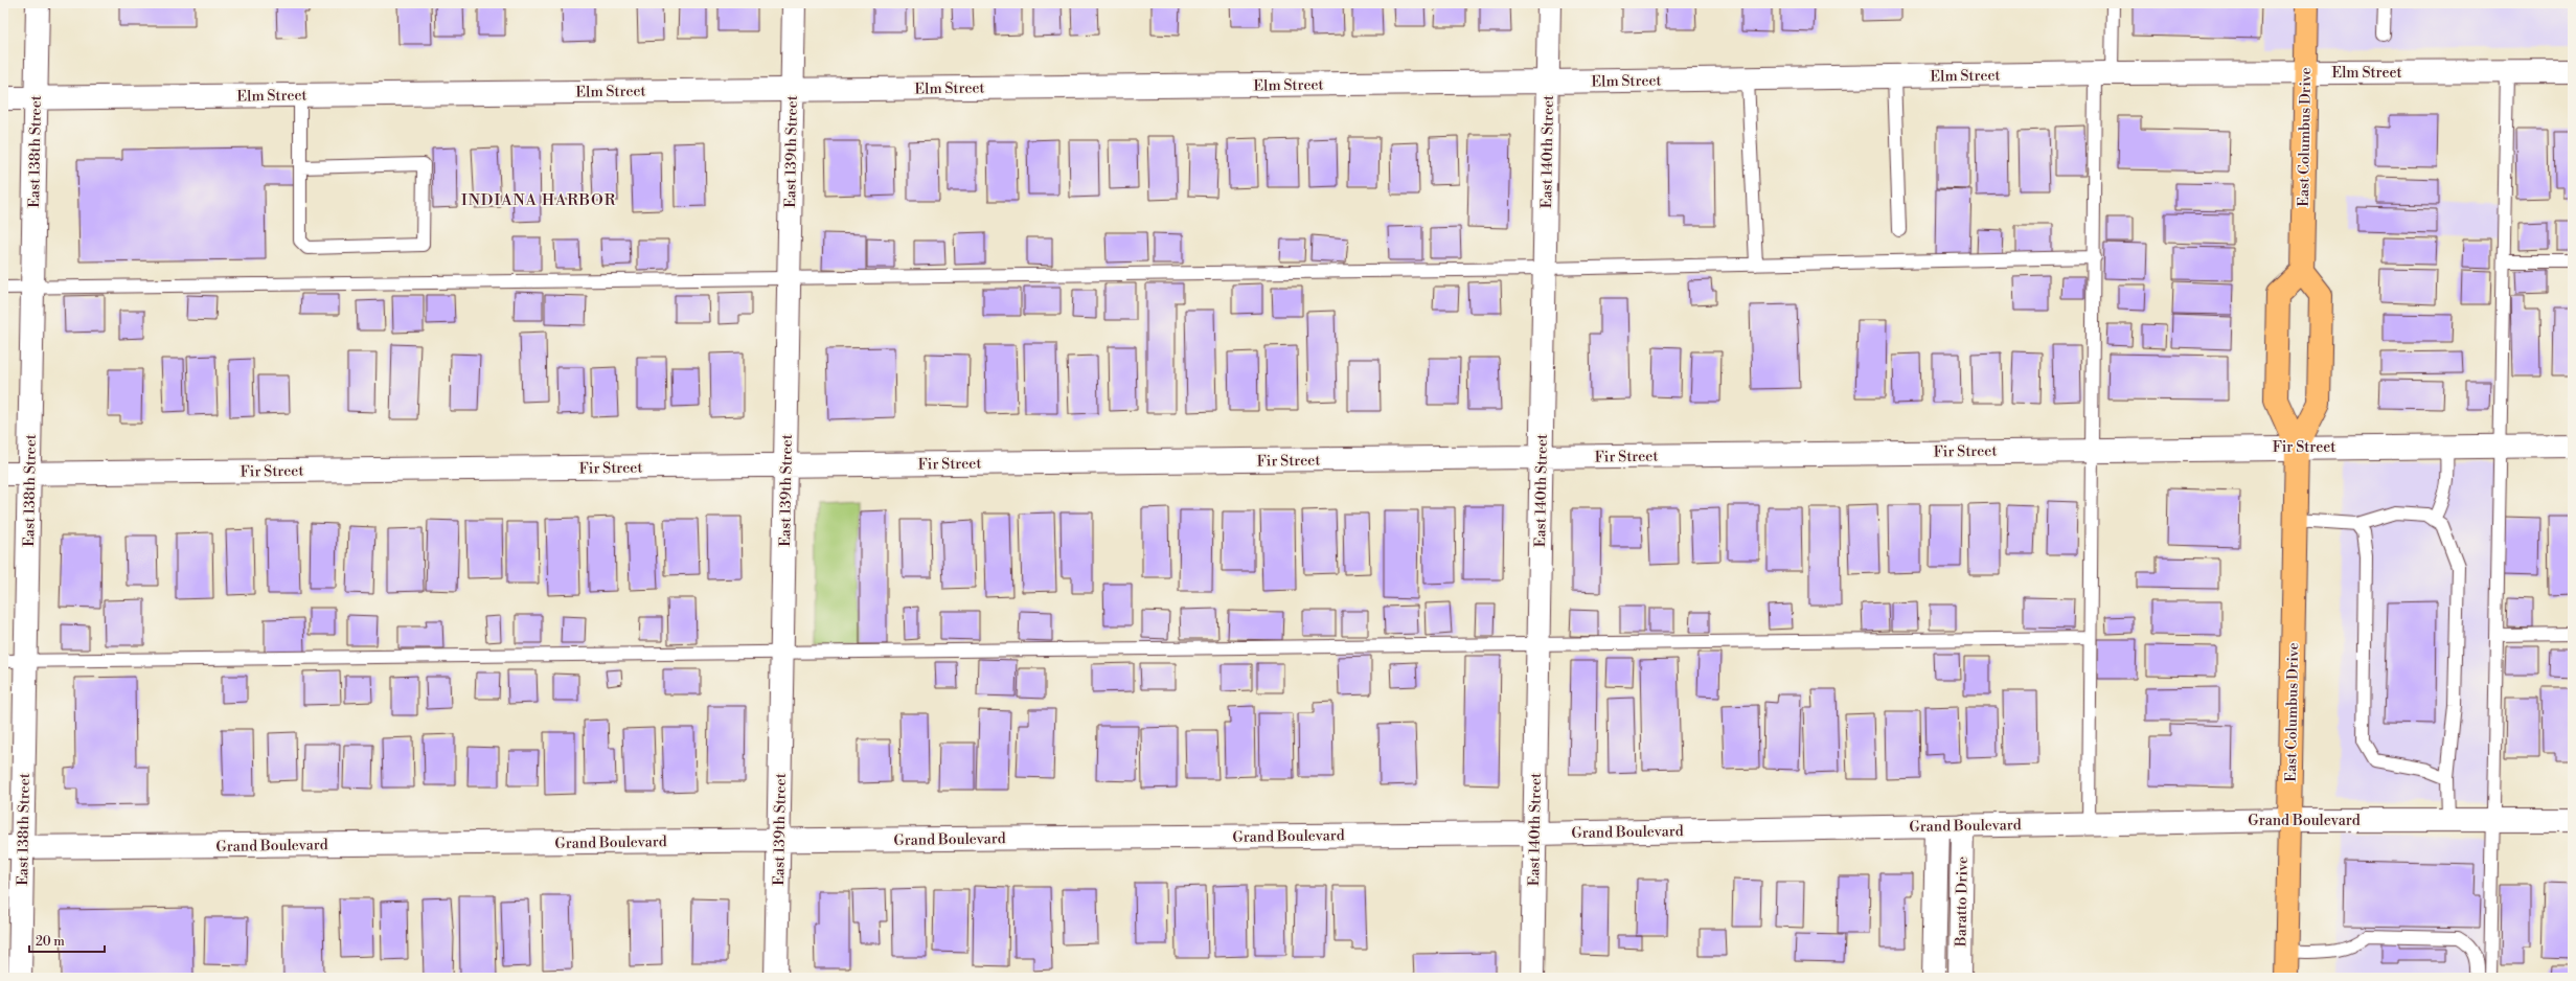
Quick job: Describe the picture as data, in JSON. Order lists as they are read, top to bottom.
{
  "streets": {
    "main road": ["East Columbus Drive"],
    "street": [
      "Elm Street",
      "East 138th Street",
      "East 139th Street",
      "East 140th Street",
      "Fir Street",
      "Grand Boulevard",
      "Baratto Drive"
    ]
  },
  "crossings": [
    ["Elm Street", "East Columbus Drive"],
    ["Elm Street", "East 138th Street"],
    ["Elm Street", "East 139th Street"],
    ["Elm Street", "East 140th Street"],
    ["East Columbus Drive", "Fir Street"],
    ["East Columbus Drive", "Grand Boulevard"],
    ["East 138th Street", "Fir Street"],
    ["East 138th Street", "Grand Boulevard"],
    ["East 139th Street", "Fir Street"],
    ["East 139th Street", "Grand Boulevard"],
    ["East 140th Street", "Fir Street"],
    ["East 140th Street", "Grand Boulevard"],
    ["Grand Boulevard", "Baratto Drive"]
  ],
  "districts": ["INDIANA HARBOR"],
  "scale_bar": "20 m"
}
